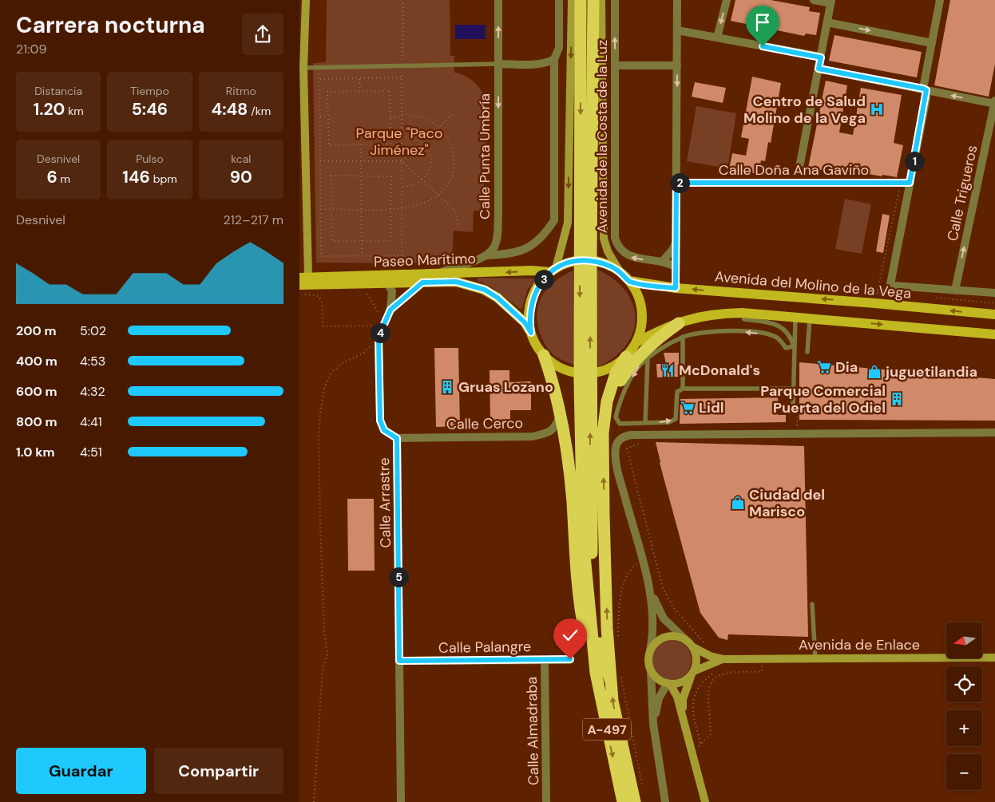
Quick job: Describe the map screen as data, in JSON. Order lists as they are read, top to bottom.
{
  "streets": {
    "highway": ["A-497"],
    "main road": ["Paseo Marítimo", "Avenida del Molino de la Vega"],
    "street": [
      "Avenida de la Costa de la Luz",
      "Calle Punta Umbría",
      "Calle Doña Ana Gaviño",
      "Calle Trigueros",
      "Calle Cerco",
      "Calle Arrastre",
      "Avenida de Enlace",
      "Calle Palangre",
      "Calle Almadraba"
    ]
  },
  "crossings": [
    ["Calle Doña Ana Gaviño", "Avenida del Molino de la Vega"],
    ["Calle Trigueros", "Avenida del Molino de la Vega"],
    ["Paseo Marítimo", "Avenida del Molino de la Vega"],
    ["Paseo Marítimo", "Calle Arrastre"],
    ["Calle Cerco", "Calle Arrastre"],
    ["Calle Arrastre", "Calle Palangre"],
    ["Calle Palangre", "Calle Almadraba"]
  ],
  "one_way": ["Avenida del Molino de la Vega"],
  "parks": ["Parque \"Paco Jiménez\""],
  "places": {
    "hospital": ["Centro de Salud Molino de la Vega"],
    "supermarket": ["Dia", "Lidl"],
    "restaurant": ["McDonald's"],
    "shop": ["juguetilandia", "Ciudad del Marisco"],
    "building": ["Gruas Lozano", "Parque Comercial Puerta del Odiel"]
  },
  "north": "left",
  "page": {
    "heading": ["Carrera nocturna", "21:09"],
    "stats": [
      ["Distancia", "1.20 km"],
      ["Tiempo", "5:46"],
      ["Ritmo", "4:48 /km"],
      ["Desnivel", "6 m"],
      ["Pulso", "146 bpm"],
      ["kcal", "90"]
    ],
    "pins": [
      "1",
      "2",
      "3",
      "4",
      "5"
    ],
    "chart": ["Desnivel", "212–217 m"],
    "list": [
      {
        "name": "200 m",
        "note": "5:02"
      },
      {
        "name": "400 m",
        "note": "4:53"
      },
      {
        "name": "600 m",
        "note": "4:32"
      },
      {
        "name": "800 m",
        "note": "4:41"
      },
      {
        "name": "1.0 km",
        "note": "4:51"
      }
    ],
    "map_buttons": ["+", "−"],
    "buttons": ["Guardar", "Compartir"]
  }
}
